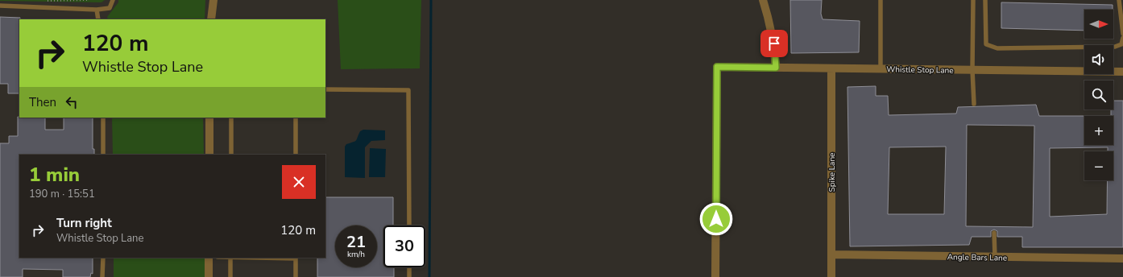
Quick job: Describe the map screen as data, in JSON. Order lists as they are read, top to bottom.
{
  "streets": {
    "street": ["Whistle Stop Lane", "Spike Lane", "Angle Bars Lane"]
  },
  "crossings": [
    ["Whistle Stop Lane", "Spike Lane"],
    ["Spike Lane", "Angle Bars Lane"]
  ],
  "north": "right",
  "page": {
    "map_buttons": ["+", "−"],
    "turn": ["120 m", "Whistle Stop Lane"],
    "then": "Then",
    "heading": ["1 min", "190 m · 15:51"],
    "list": [
      {
        "name": "Turn right",
        "note": "Whistle Stop Lane",
        "value": "120 m"
      }
    ],
    "speed": "21 km/h",
    "limit": "30"
  }
}
